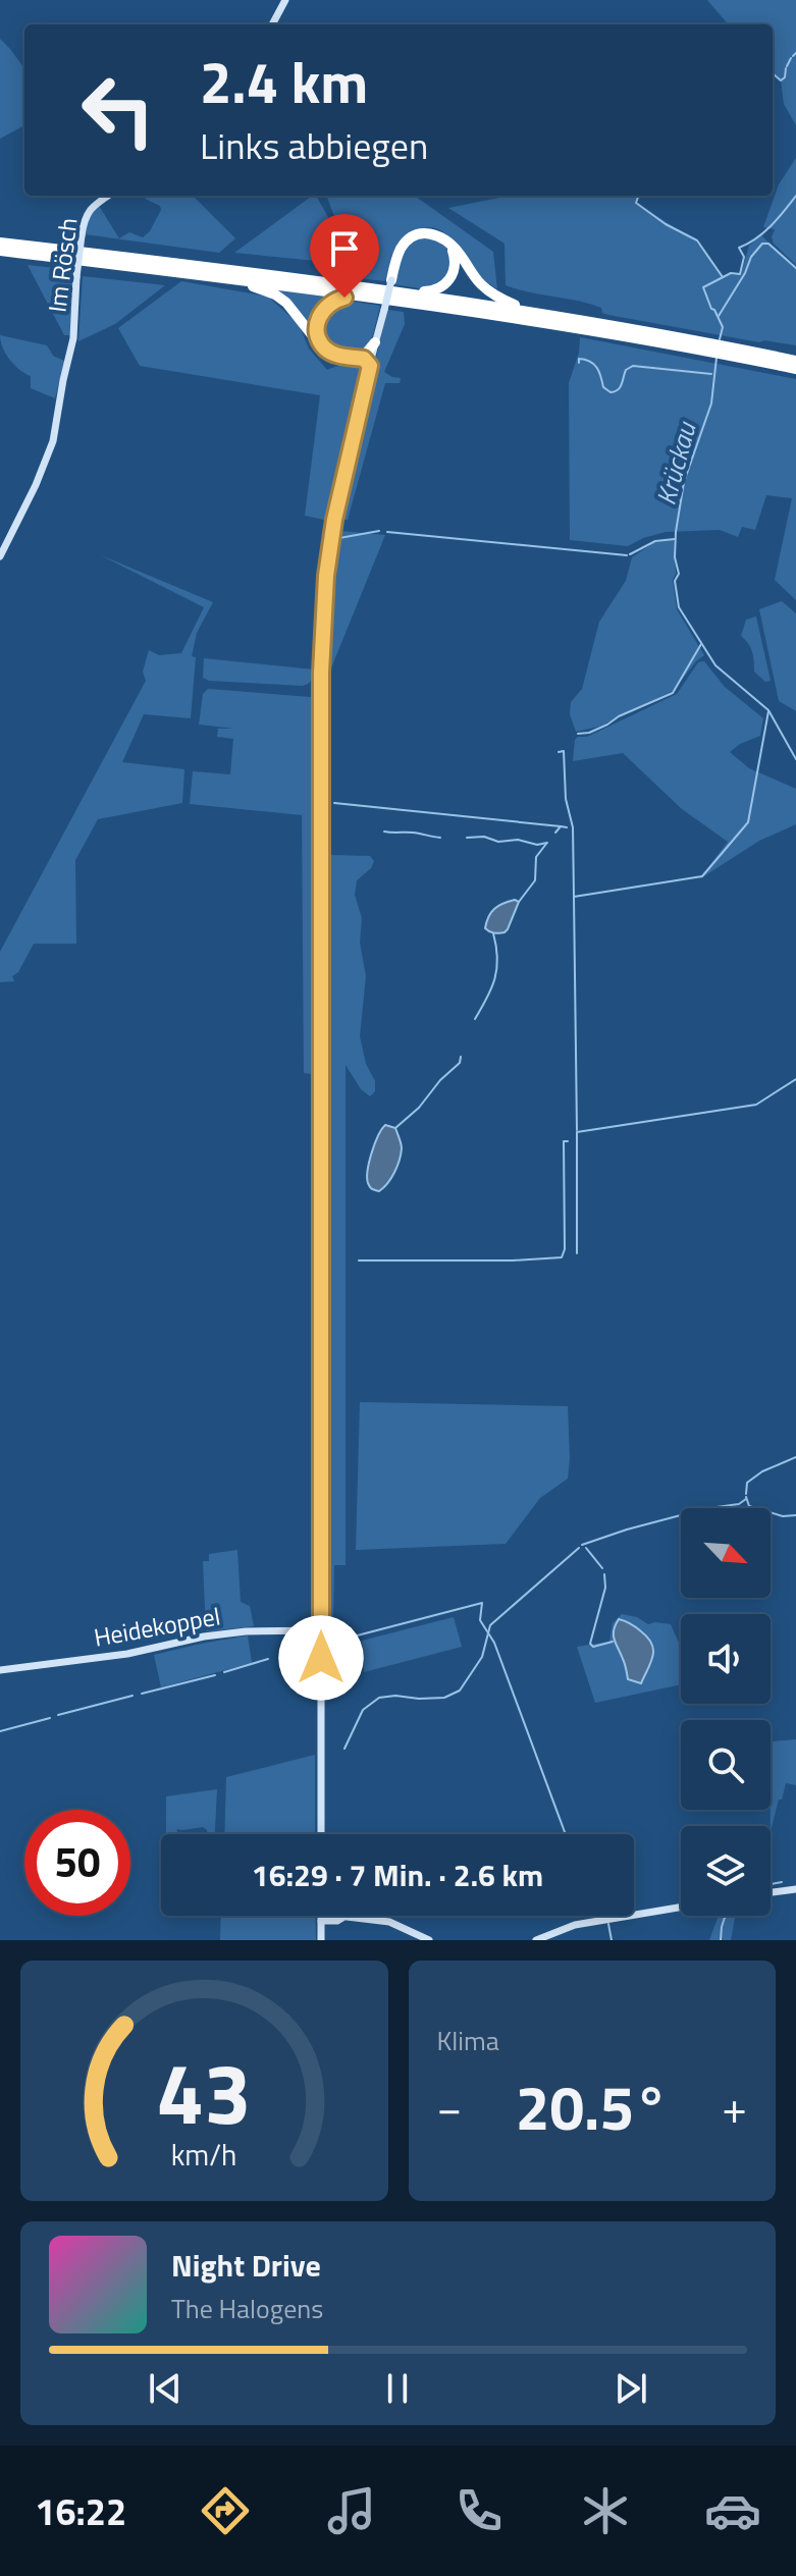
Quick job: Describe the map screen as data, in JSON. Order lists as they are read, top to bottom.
{
  "streets": {
    "main road": ["Im Rösch", "Heidekoppel"]
  },
  "water": ["Krückau"],
  "north": "bottom right",
  "page": {
    "turn": ["2.4 km", "Links abbiegen"],
    "limit": "50",
    "trip": "16:29 · 7 Min. · 2.6 km",
    "tile": "Klima",
    "heat": ["−", "20.5°", "+"],
    "song": ["Night Drive", "The Halogens"],
    "tabs": "16:22",
    "gauge": ["43", "km/h"]
  }
}
